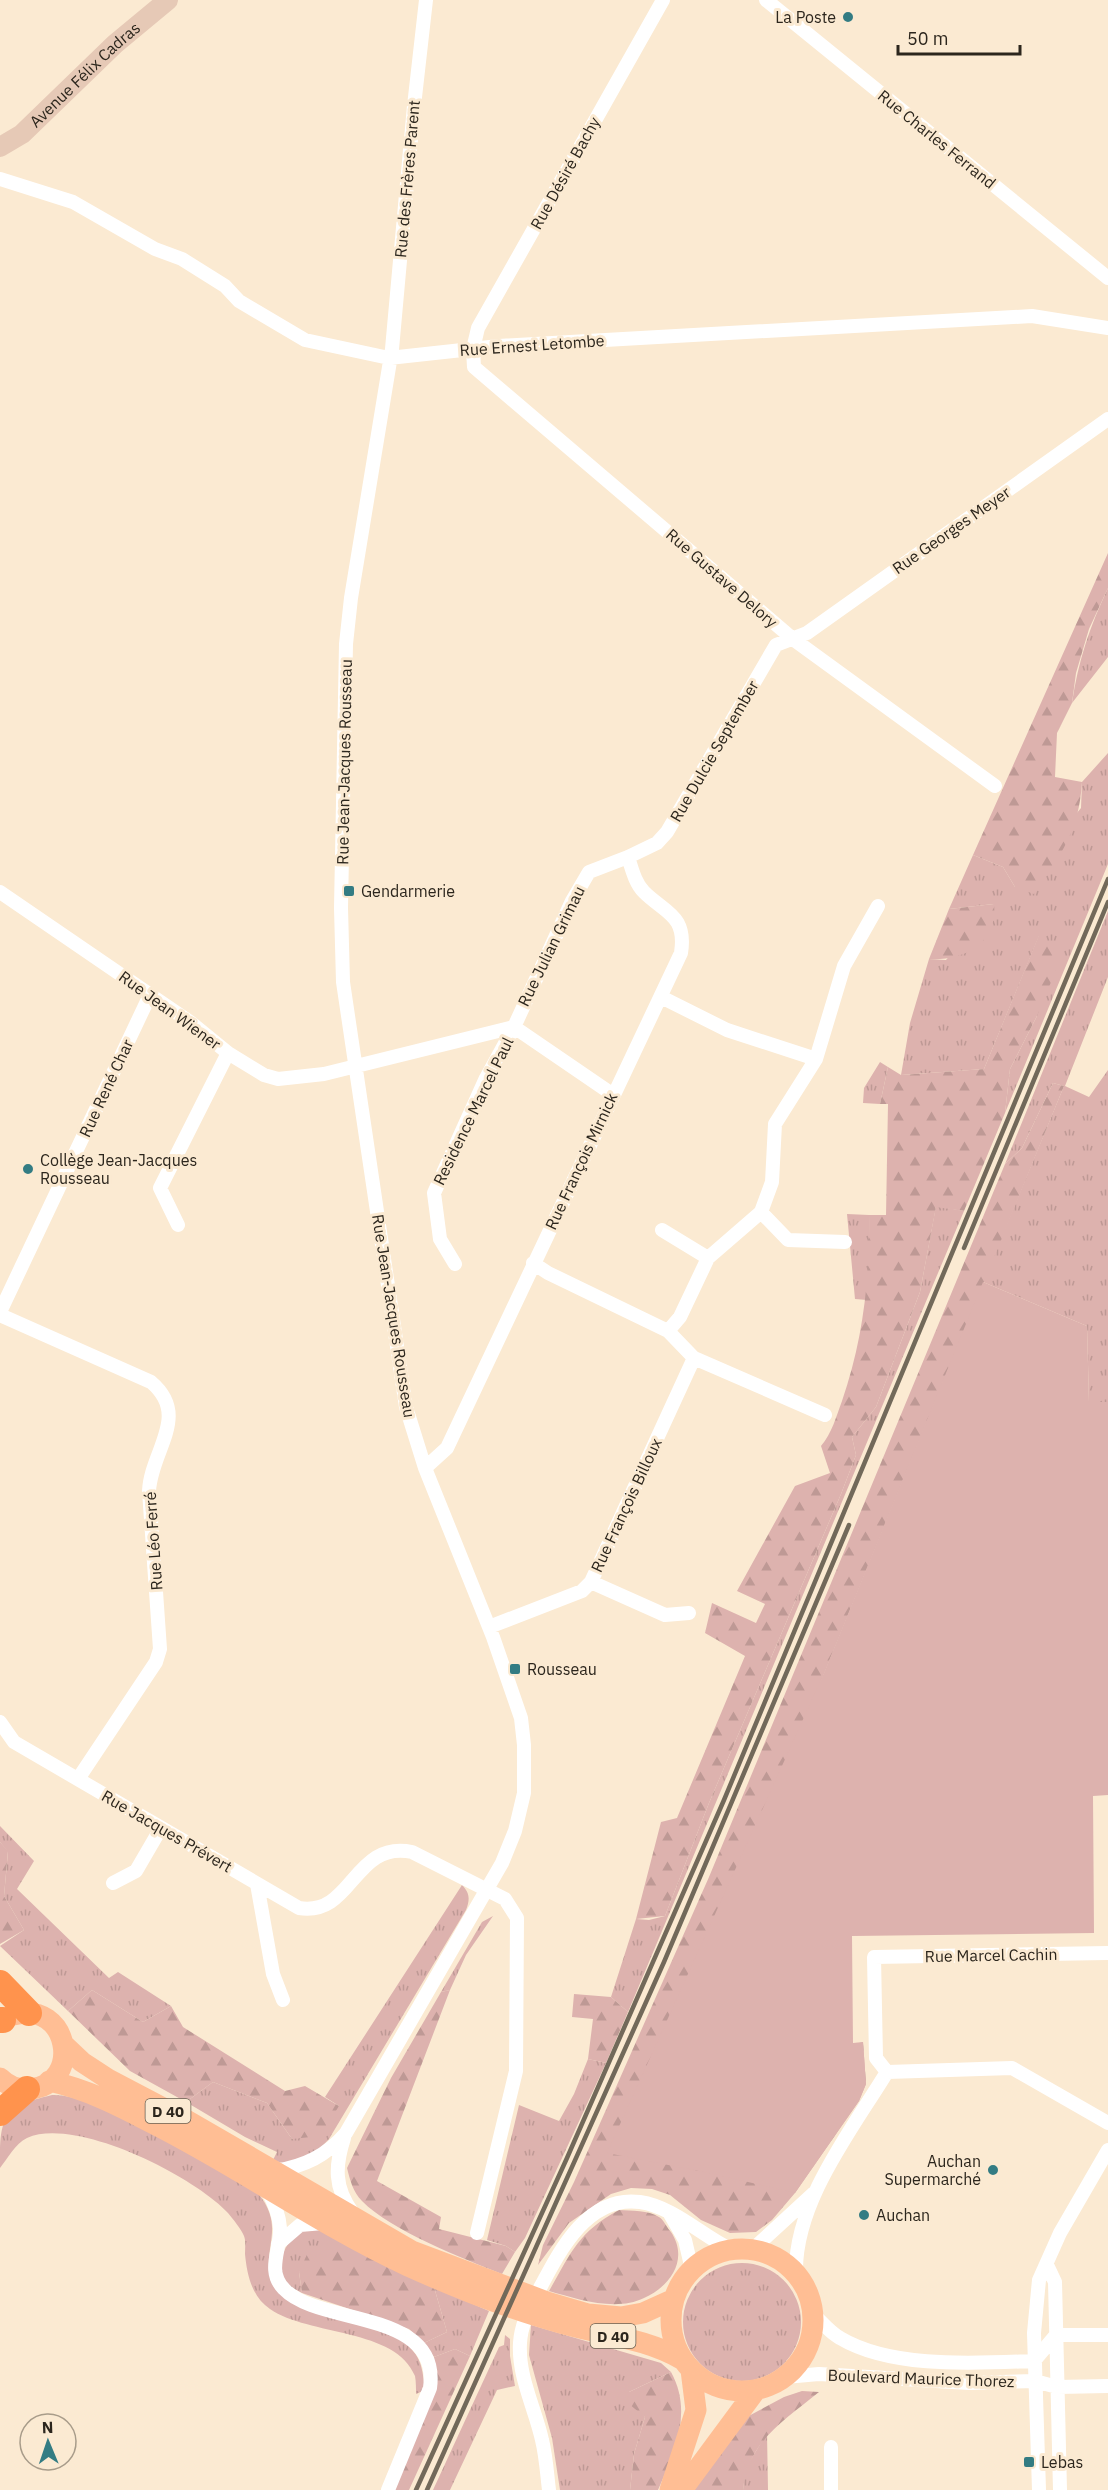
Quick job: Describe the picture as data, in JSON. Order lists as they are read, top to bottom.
{
  "streets": {
    "main road": ["D 40"],
    "street": [
      "Avenue Félix Cadras",
      "Rue Charles Ferrand",
      "Rue Désiré Bachy",
      "Rue des Frères Parent",
      "Rue Ernest Letombe",
      "Rue Georges Meyer",
      "Rue Gustave Delory",
      "Rue Dulcie September",
      "Rue Jean-Jacques Rousseau",
      "Rue Julian Grimau",
      "Rue Jean Wiener",
      "Rue René Char",
      "Residence Marcel Paul",
      "Rue François Mirnick",
      "Rue François Billoux",
      "Rue Léo Ferré",
      "Rue Jacques Prévert",
      "Rue Marcel Cachin",
      "Boulevard Maurice Thorez"
    ]
  },
  "crossings": [
    ["Rue Désiré Bachy", "Rue Ernest Letombe"],
    ["Rue Désiré Bachy", "Rue Gustave Delory"],
    ["Rue des Frères Parent", "Rue Ernest Letombe"],
    ["Rue des Frères Parent", "Rue Jean-Jacques Rousseau"],
    ["Rue Ernest Letombe", "Rue Gustave Delory"],
    ["Rue Ernest Letombe", "Rue Jean-Jacques Rousseau"],
    ["Rue Georges Meyer", "Rue Gustave Delory"],
    ["Rue Georges Meyer", "Rue Dulcie September"],
    ["Rue Gustave Delory", "Rue Dulcie September"],
    ["Rue Dulcie September", "Rue Julian Grimau"],
    ["Rue Dulcie September", "Rue François Mirnick"],
    ["Rue Jean-Jacques Rousseau", "Rue Jean Wiener"],
    ["Rue Jean-Jacques Rousseau", "Rue François Mirnick"],
    ["Rue Jean-Jacques Rousseau", "Rue François Billoux"],
    ["Rue Jean-Jacques Rousseau", "Rue Jacques Prévert"],
    ["Rue Julian Grimau", "Rue Jean Wiener"],
    ["Rue Julian Grimau", "Residence Marcel Paul"],
    ["Rue Julian Grimau", "Rue François Mirnick"],
    ["Rue Jean Wiener", "Rue René Char"],
    ["Rue Jean Wiener", "Residence Marcel Paul"],
    ["Rue René Char", "Rue Léo Ferré"],
    ["Rue Léo Ferré", "Rue Jacques Prévert"],
    ["D 40", "Boulevard Maurice Thorez"]
  ],
  "places": {
    "other": [
      "La Poste",
      "Collège Jean-Jacques Rousseau",
      "Auchan Supermarché",
      "Auchan"
    ],
    "transit": ["Gendarmerie", "Rousseau", "Lebas"]
  },
  "scale_bar": "50 m",
  "north": "top"
}
